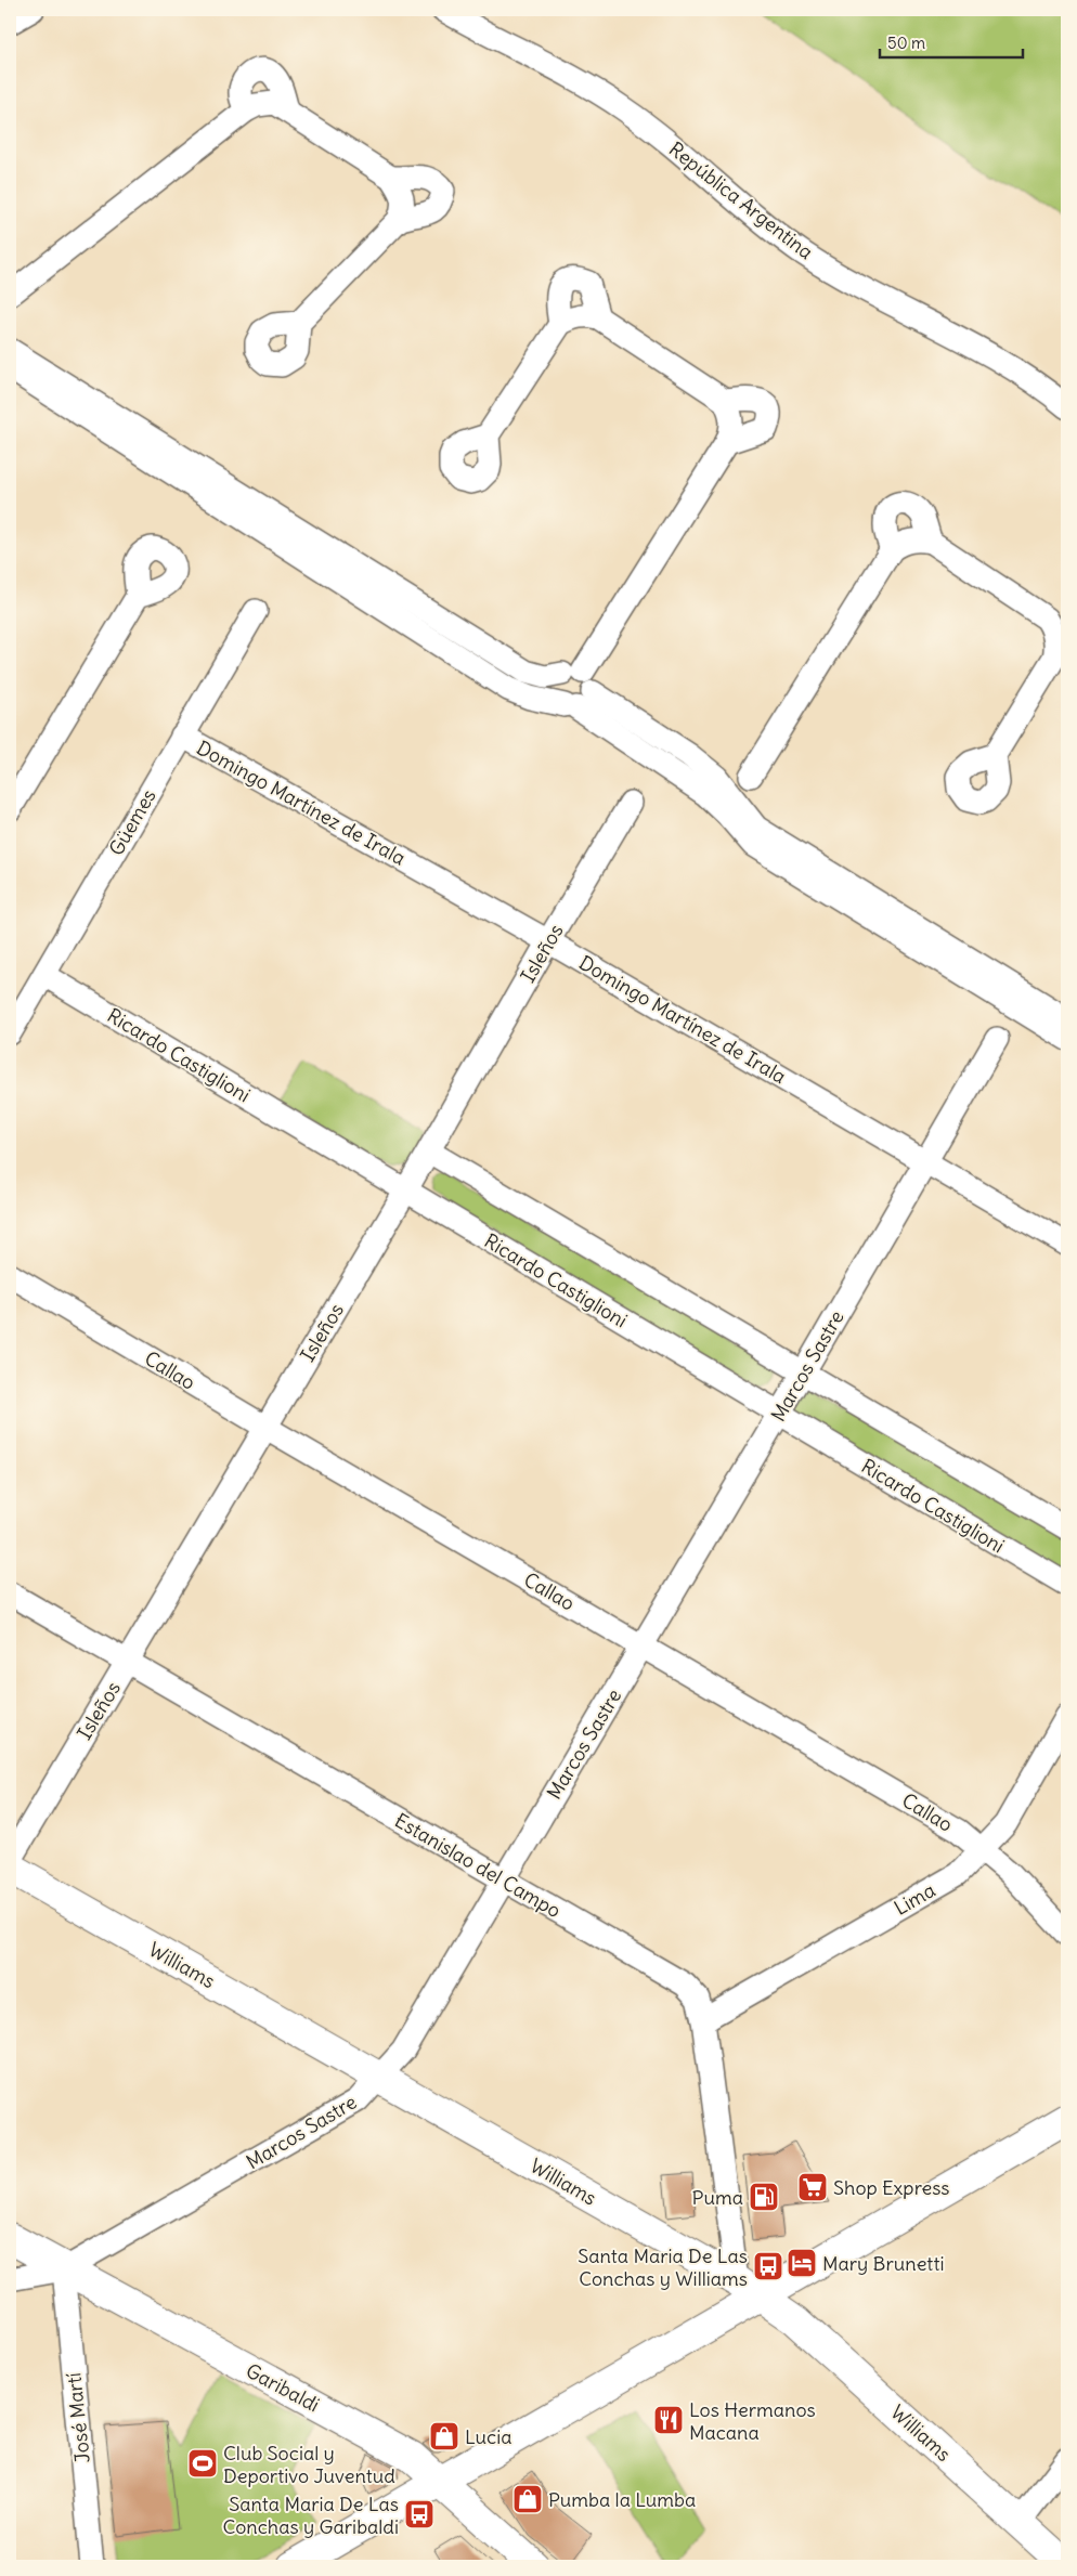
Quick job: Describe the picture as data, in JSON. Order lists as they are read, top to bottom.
{
  "streets": {
    "street": [
      "República Argentina",
      "Domingo Martínez de Irala",
      "Güemes",
      "Isleños",
      "Ricardo Castiglioni",
      "Marcos Sastre",
      "Callao",
      "Estanislao del Campo",
      "Lima",
      "Williams",
      "Garibaldi",
      "José Martí"
    ]
  },
  "crossings": [
    ["Domingo Martínez de Irala", "Güemes"],
    ["Domingo Martínez de Irala", "Isleños"],
    ["Domingo Martínez de Irala", "Marcos Sastre"],
    ["Güemes", "Ricardo Castiglioni"],
    ["Isleños", "Ricardo Castiglioni"],
    ["Isleños", "Callao"],
    ["Isleños", "Estanislao del Campo"],
    ["Ricardo Castiglioni", "Marcos Sastre"],
    ["Marcos Sastre", "Callao"],
    ["Marcos Sastre", "Estanislao del Campo"],
    ["Marcos Sastre", "Williams"],
    ["Marcos Sastre", "Garibaldi"],
    ["Marcos Sastre", "José Martí"],
    ["Callao", "Lima"],
    ["Estanislao del Campo", "Lima"],
    ["Estanislao del Campo", "Williams"],
    ["Garibaldi", "José Martí"]
  ],
  "places": {
    "supermarket": ["Shop Express"],
    "fuel station": ["Puma"],
    "hotel": ["Mary Brunetti"],
    "bus stop": ["Santa Maria De Las Conchas y Williams", "Santa Maria De Las Conchas y Garibaldi"],
    "restaurant": ["Los Hermanos Macana"],
    "shop": ["Lucia", "Pumba la Lumba"],
    "sports": ["Club Social y Deportivo Juventud"]
  },
  "scale_bar": "50 m"
}
